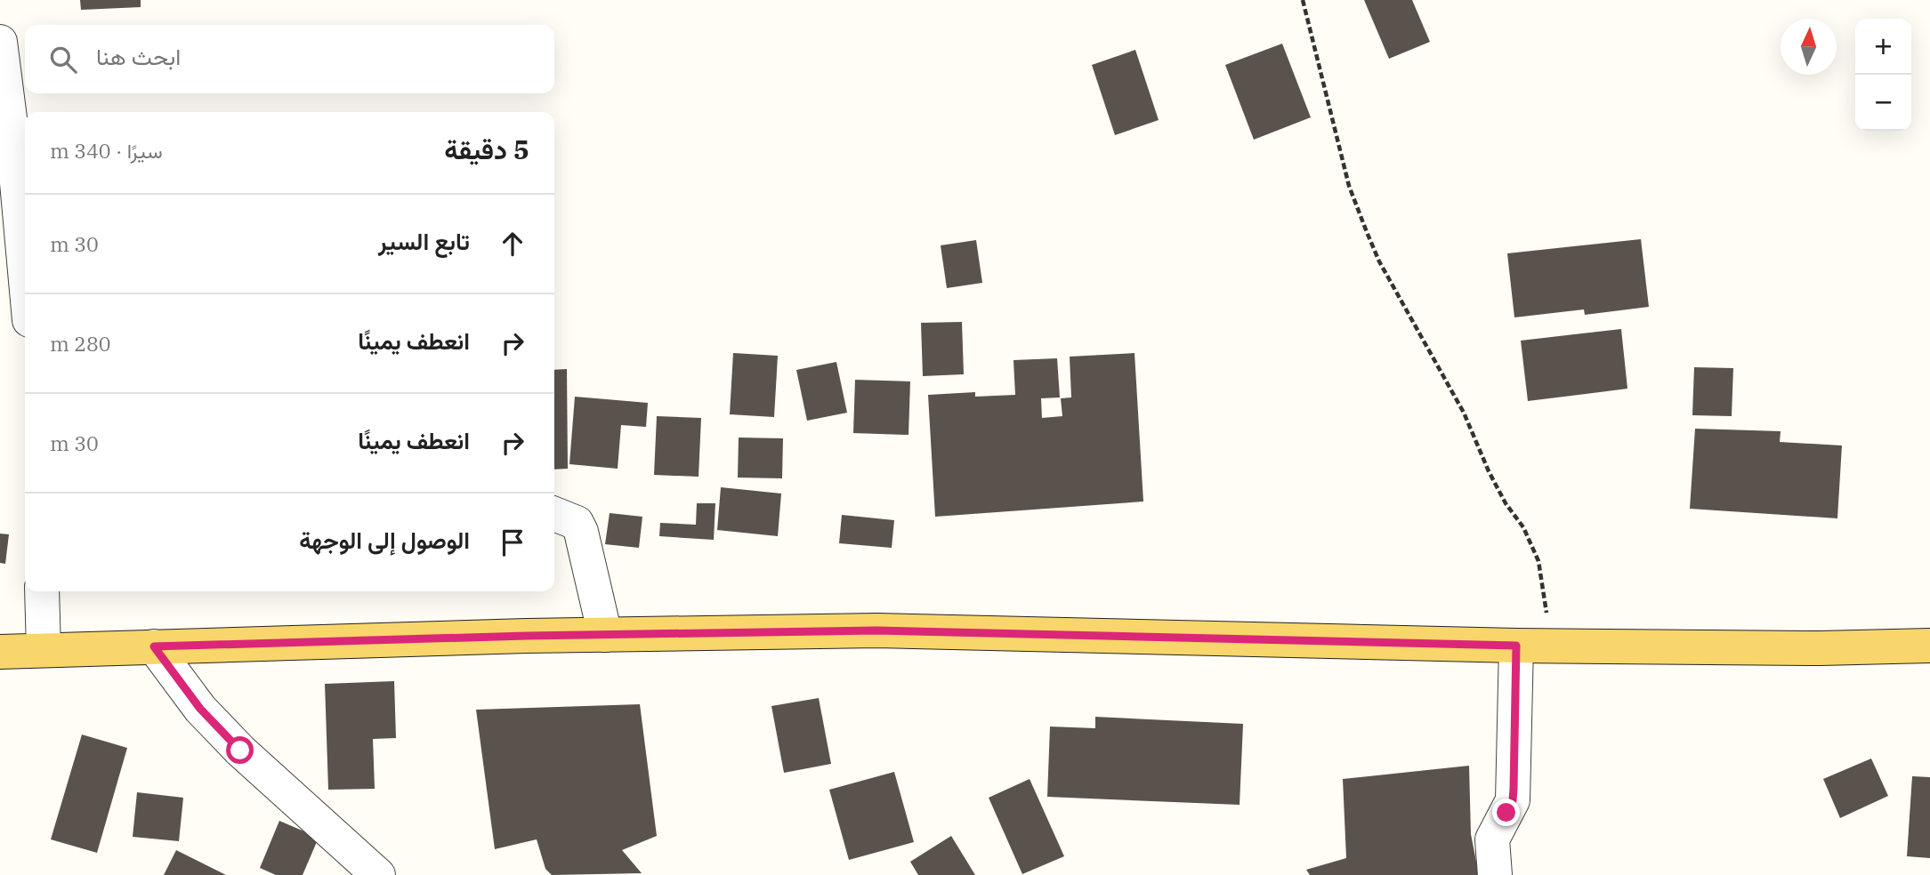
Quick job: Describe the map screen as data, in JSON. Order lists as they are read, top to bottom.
{
  "north": "top",
  "page": {
    "map_buttons": ["+", "−"],
    "search": "ابحث هنا",
    "heading": ["5 دقيقة", "سيرًا · 340 m"],
    "list": [
      ["تابع السير", "30 m"],
      ["انعطف يمينًا", "280 m"],
      ["انعطف يمينًا", "30 m"],
      "الوصول إلى الوجهة"
    ]
  }
}
